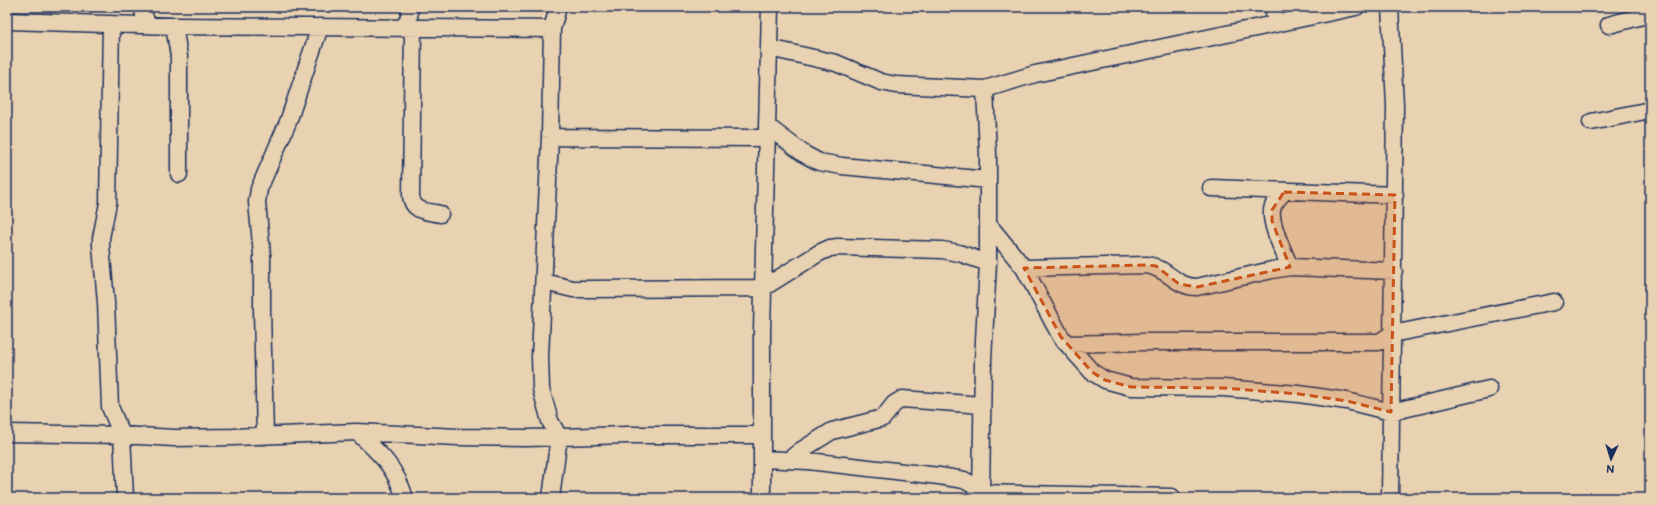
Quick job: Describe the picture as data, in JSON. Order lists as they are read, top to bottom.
{
  "north": "bottom"
}
